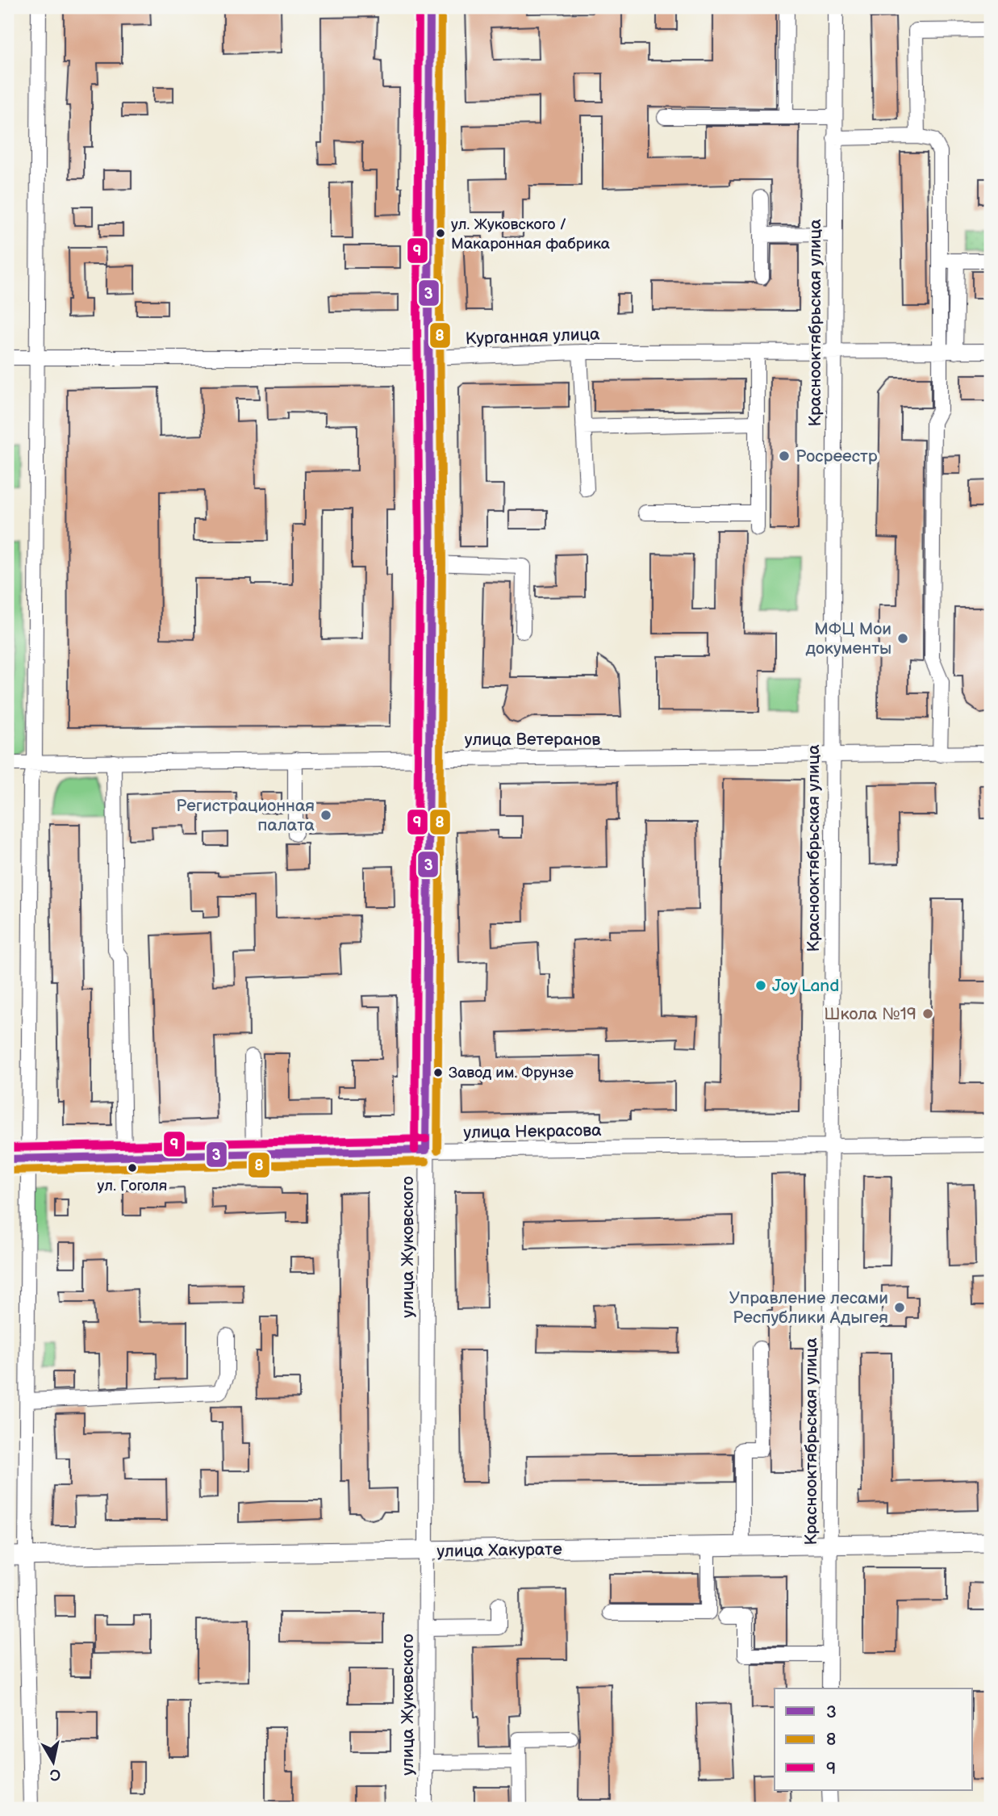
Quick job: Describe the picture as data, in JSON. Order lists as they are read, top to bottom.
{
  "streets": {
    "main road": ["улица Хакурате"],
    "street": [
      "Краснооктябрьская улица",
      "Курганная улица",
      "улица Ветеранов",
      "улица Некрасова",
      "улица Жуковского"
    ]
  },
  "crossings": [
    ["Краснооктябрьская улица", "Курганная улица"],
    ["Краснооктябрьская улица", "улица Ветеранов"],
    ["Краснооктябрьская улица", "улица Некрасова"],
    ["Краснооктябрьская улица", "улица Хакурате"],
    ["Курганная улица", "улица Жуковского"],
    ["улица Ветеранов", "улица Жуковского"],
    ["улица Некрасова", "улица Жуковского"],
    ["улица Жуковского", "улица Хакурате"]
  ],
  "places": [
    "ул. Жуковского / Макаронная фабрика",
    "Росреестр",
    "МФЦ Мои документы",
    "Регистрационная палата",
    "Joy Land",
    "Школа №19",
    "Завод им. Фрунзе",
    "ул. Гоголя",
    "Управление лесами Республики Адыгея"
  ],
  "lines": ["transit line 3", "transit line 8", "transit line 9"],
  "legend": ["3", "8", "9"],
  "north": "bottom"
}
